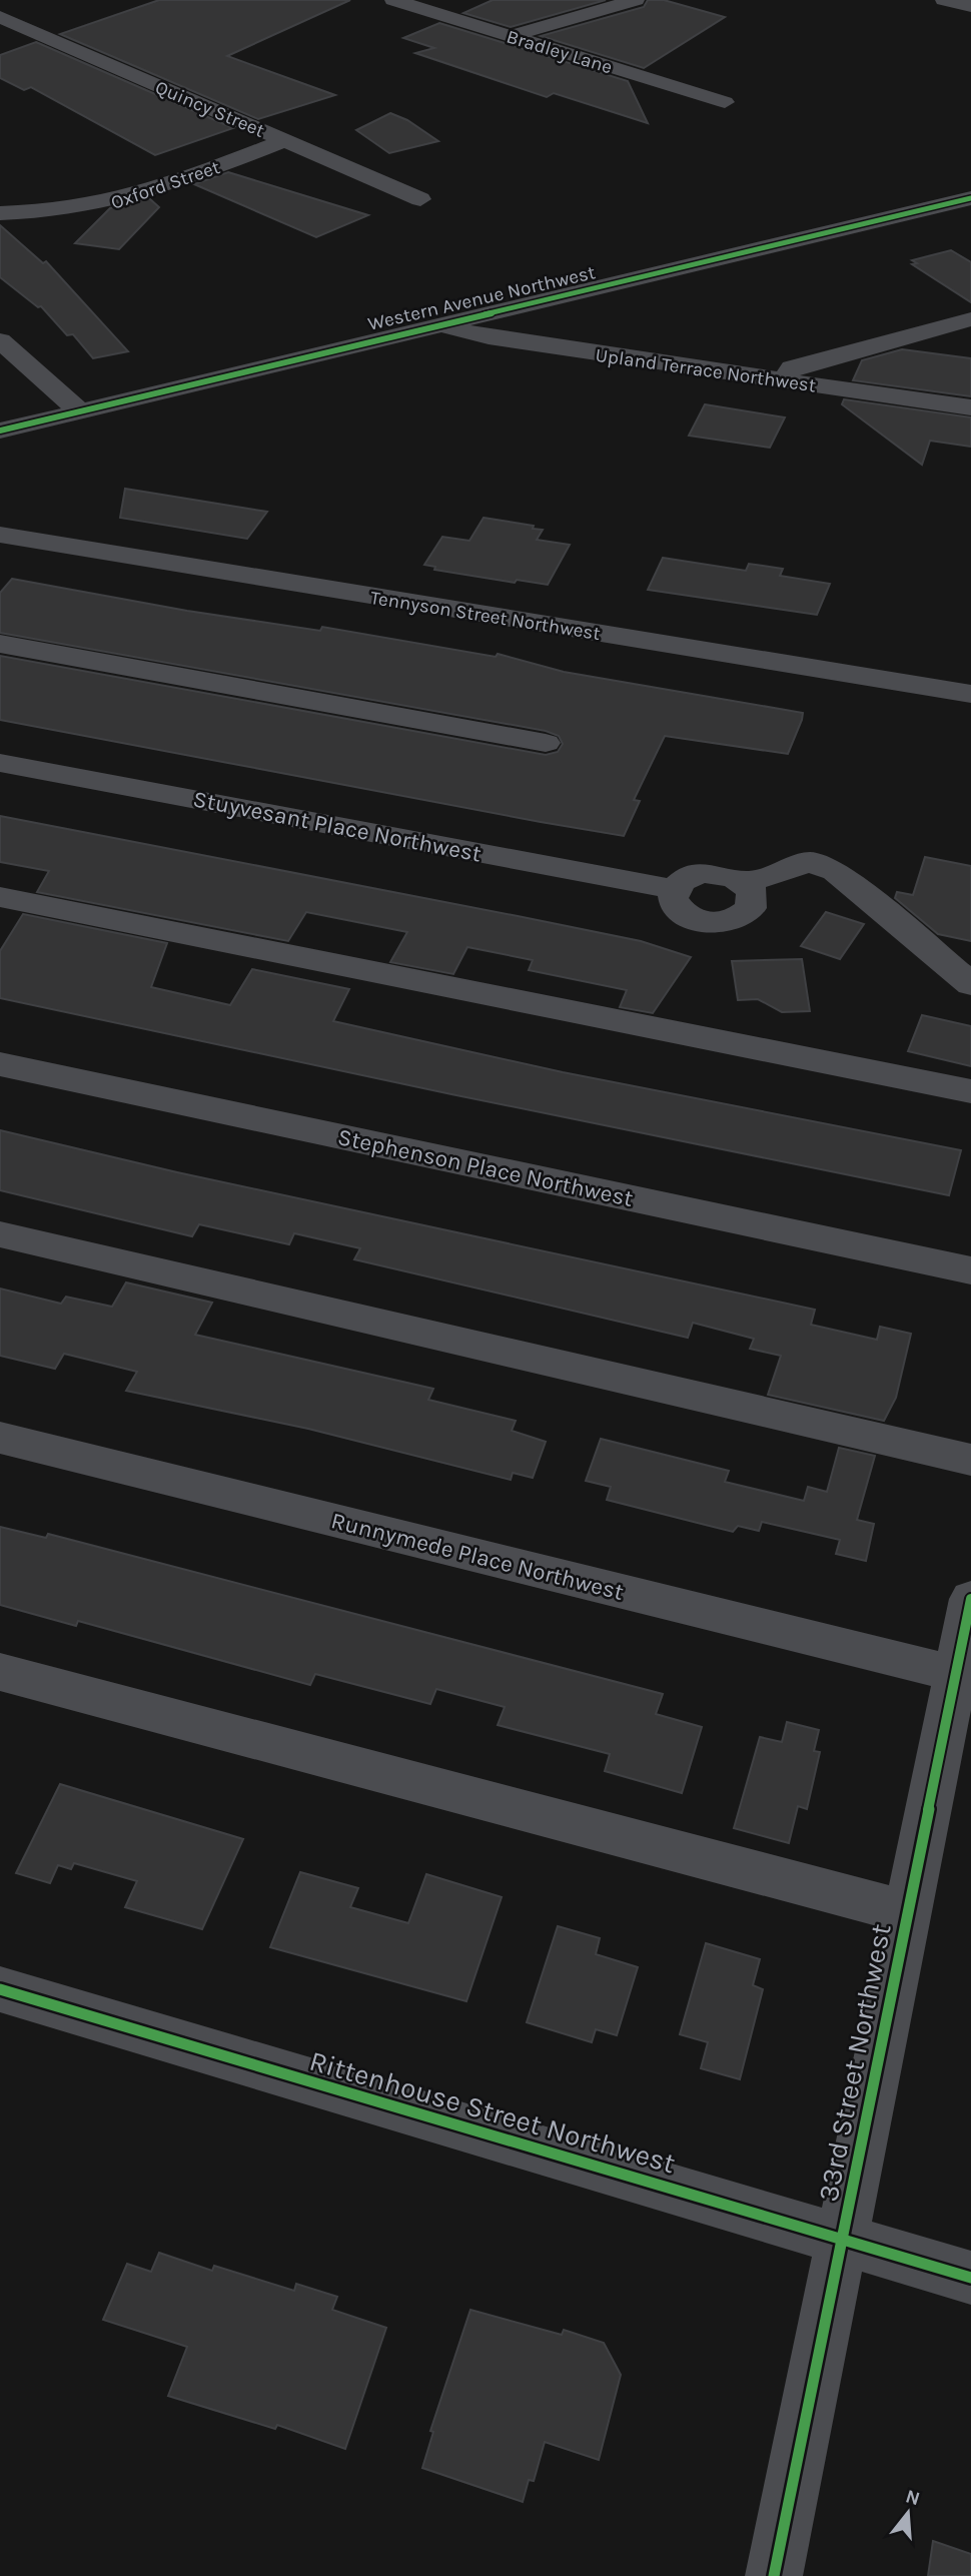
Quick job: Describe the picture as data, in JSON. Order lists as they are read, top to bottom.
{
  "streets": {
    "street": [
      "Bradley Lane",
      "Quincy Street",
      "Oxford Street",
      "Western Avenue Northwest",
      "Upland Terrace Northwest",
      "Tennyson Street Northwest",
      "Stuyvesant Place Northwest",
      "Stephenson Place Northwest",
      "Runnymede Place Northwest",
      "33rd Street Northwest",
      "Rittenhouse Street Northwest"
    ]
  },
  "crossings": [
    ["Quincy Street", "Oxford Street"],
    ["Western Avenue Northwest", "Upland Terrace Northwest"],
    ["Runnymede Place Northwest", "33rd Street Northwest"],
    ["33rd Street Northwest", "Rittenhouse Street Northwest"]
  ],
  "north": "top"
}
